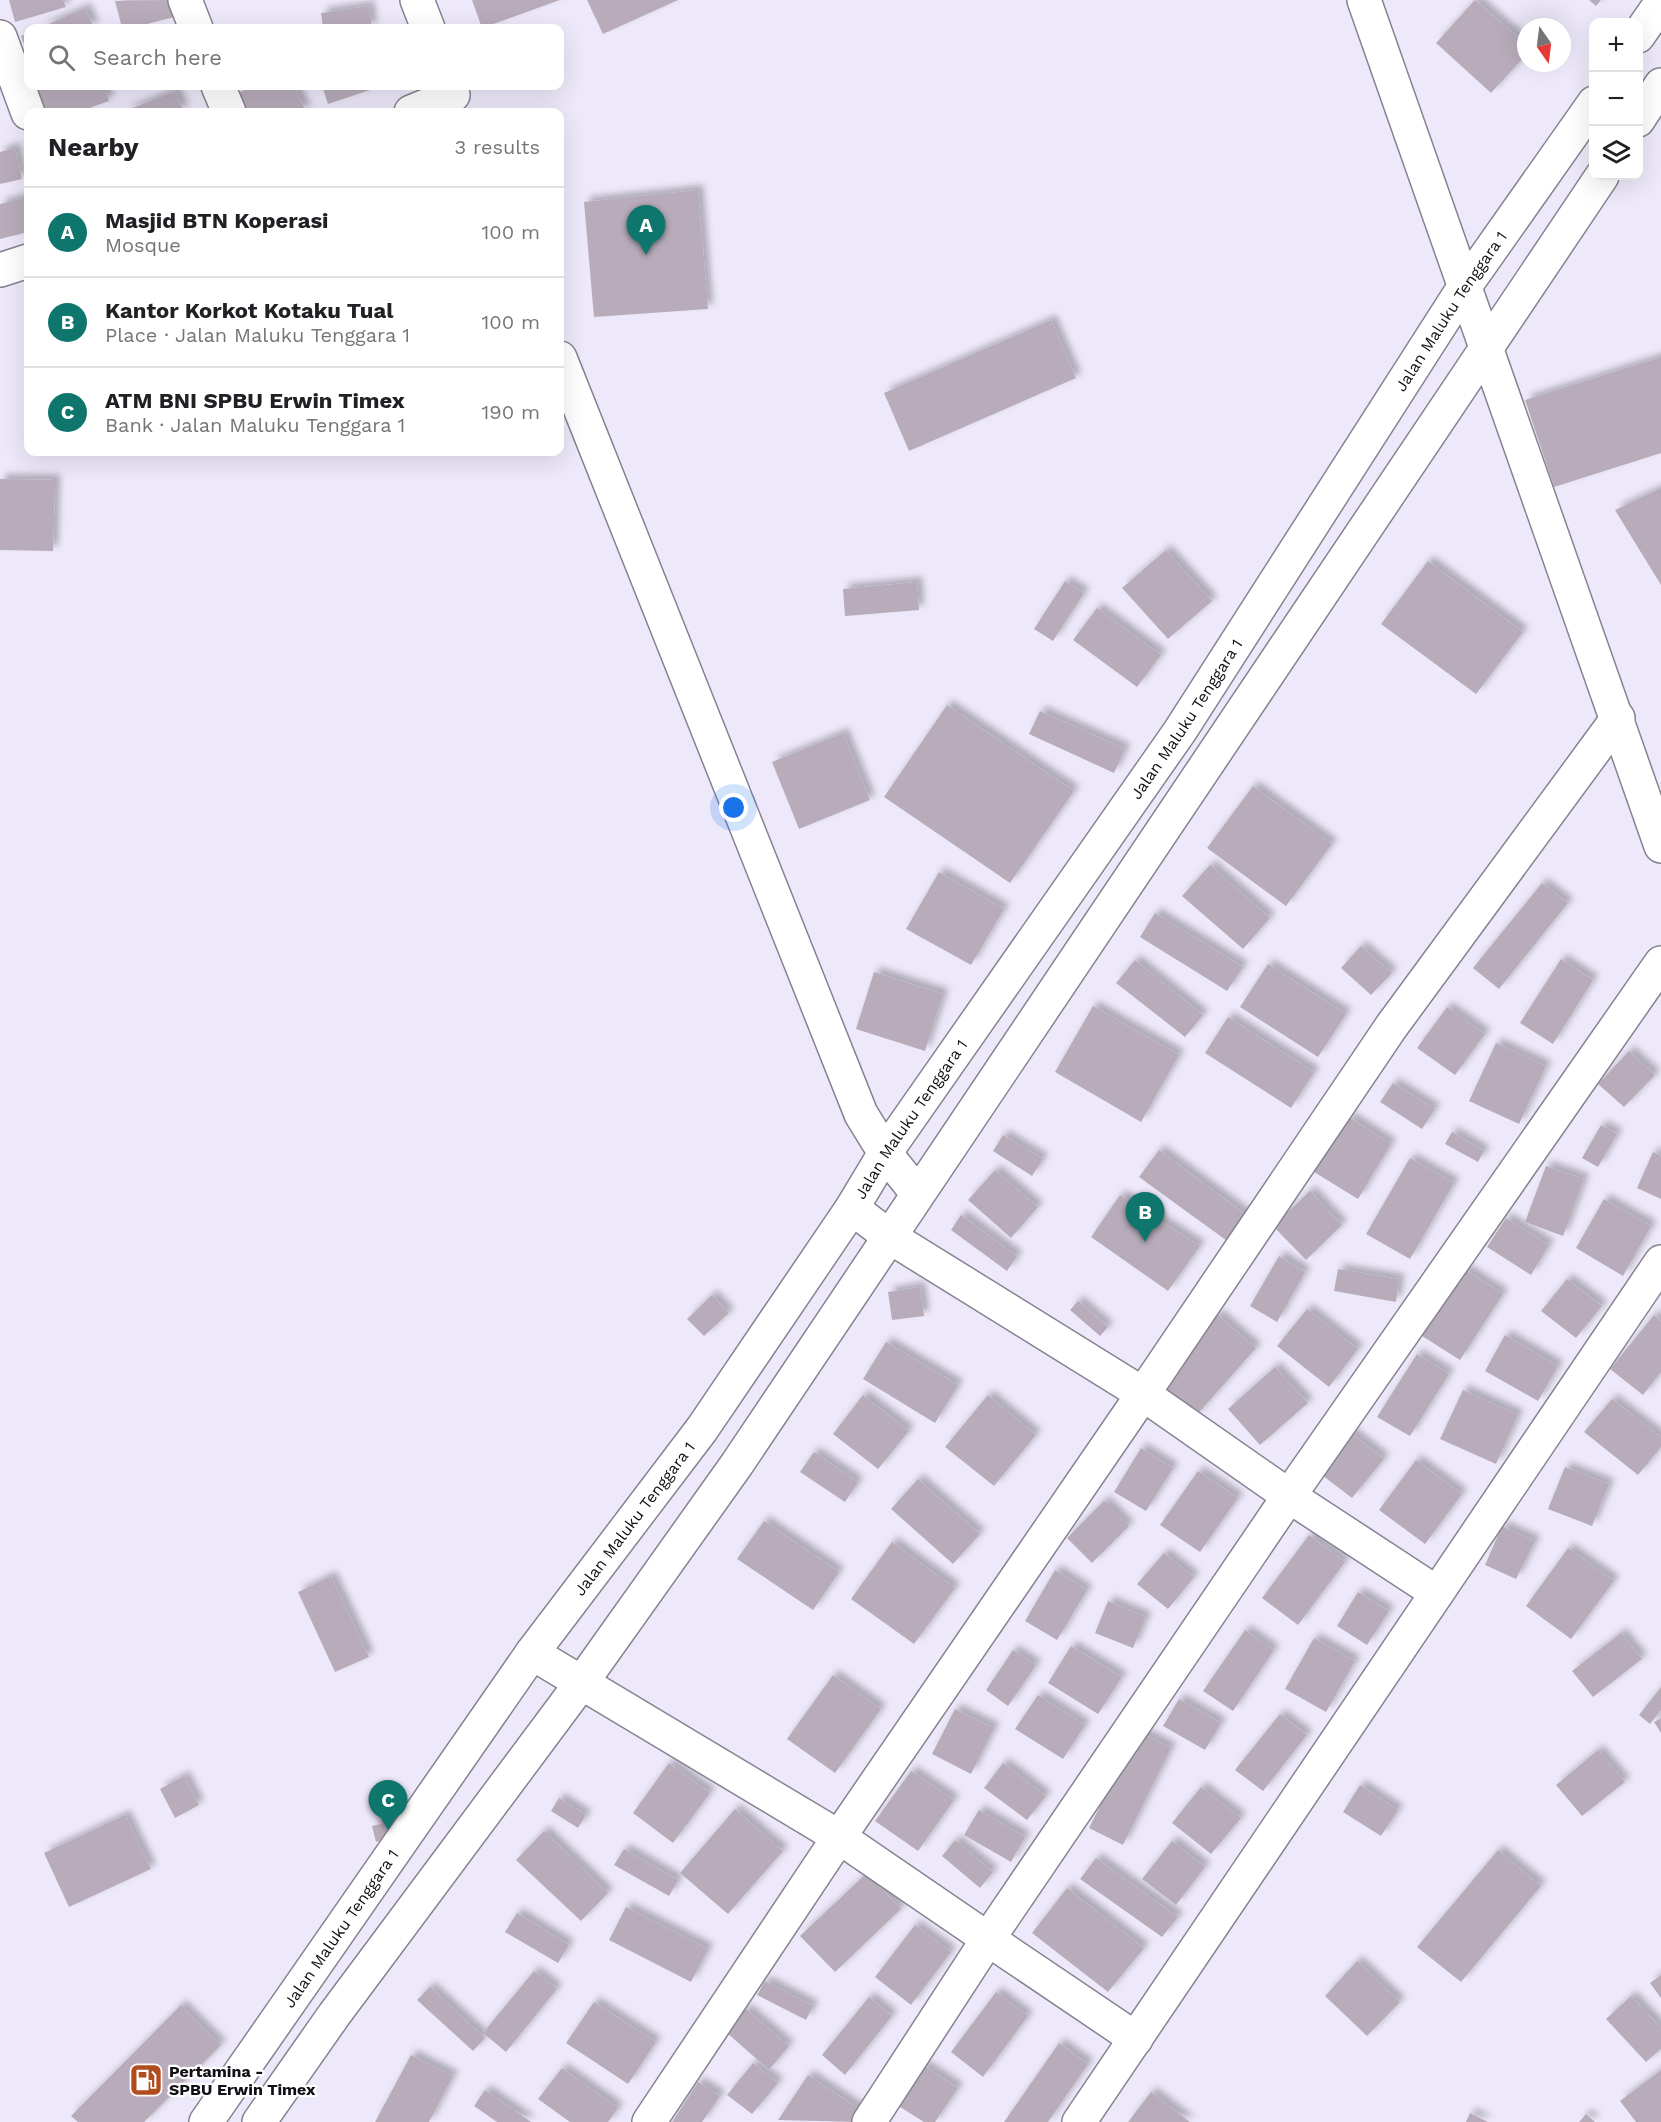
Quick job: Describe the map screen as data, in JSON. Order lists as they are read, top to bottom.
{
  "streets": {
    "street": ["Jalan Maluku Tenggara 1"]
  },
  "places": {
    "fuel station": ["Pertamina - SPBU Erwin Timex"]
  },
  "north": "bottom",
  "page": {
    "map_buttons": ["+", "−"],
    "search": "Search here",
    "heading": ["Nearby", "3 results"],
    "list": [
      {
        "mark": "A",
        "name": "Masjid BTN Koperasi",
        "note": "Mosque",
        "value": "100 m"
      },
      {
        "mark": "B",
        "name": "Kantor Korkot Kotaku Tual",
        "note": "Place · Jalan Maluku Tenggara 1",
        "value": "100 m"
      },
      {
        "mark": "C",
        "name": "ATM BNI SPBU Erwin Timex",
        "note": "Bank · Jalan Maluku Tenggara 1",
        "value": "190 m"
      }
    ],
    "pins": ["A", "B", "C"]
  }
}
